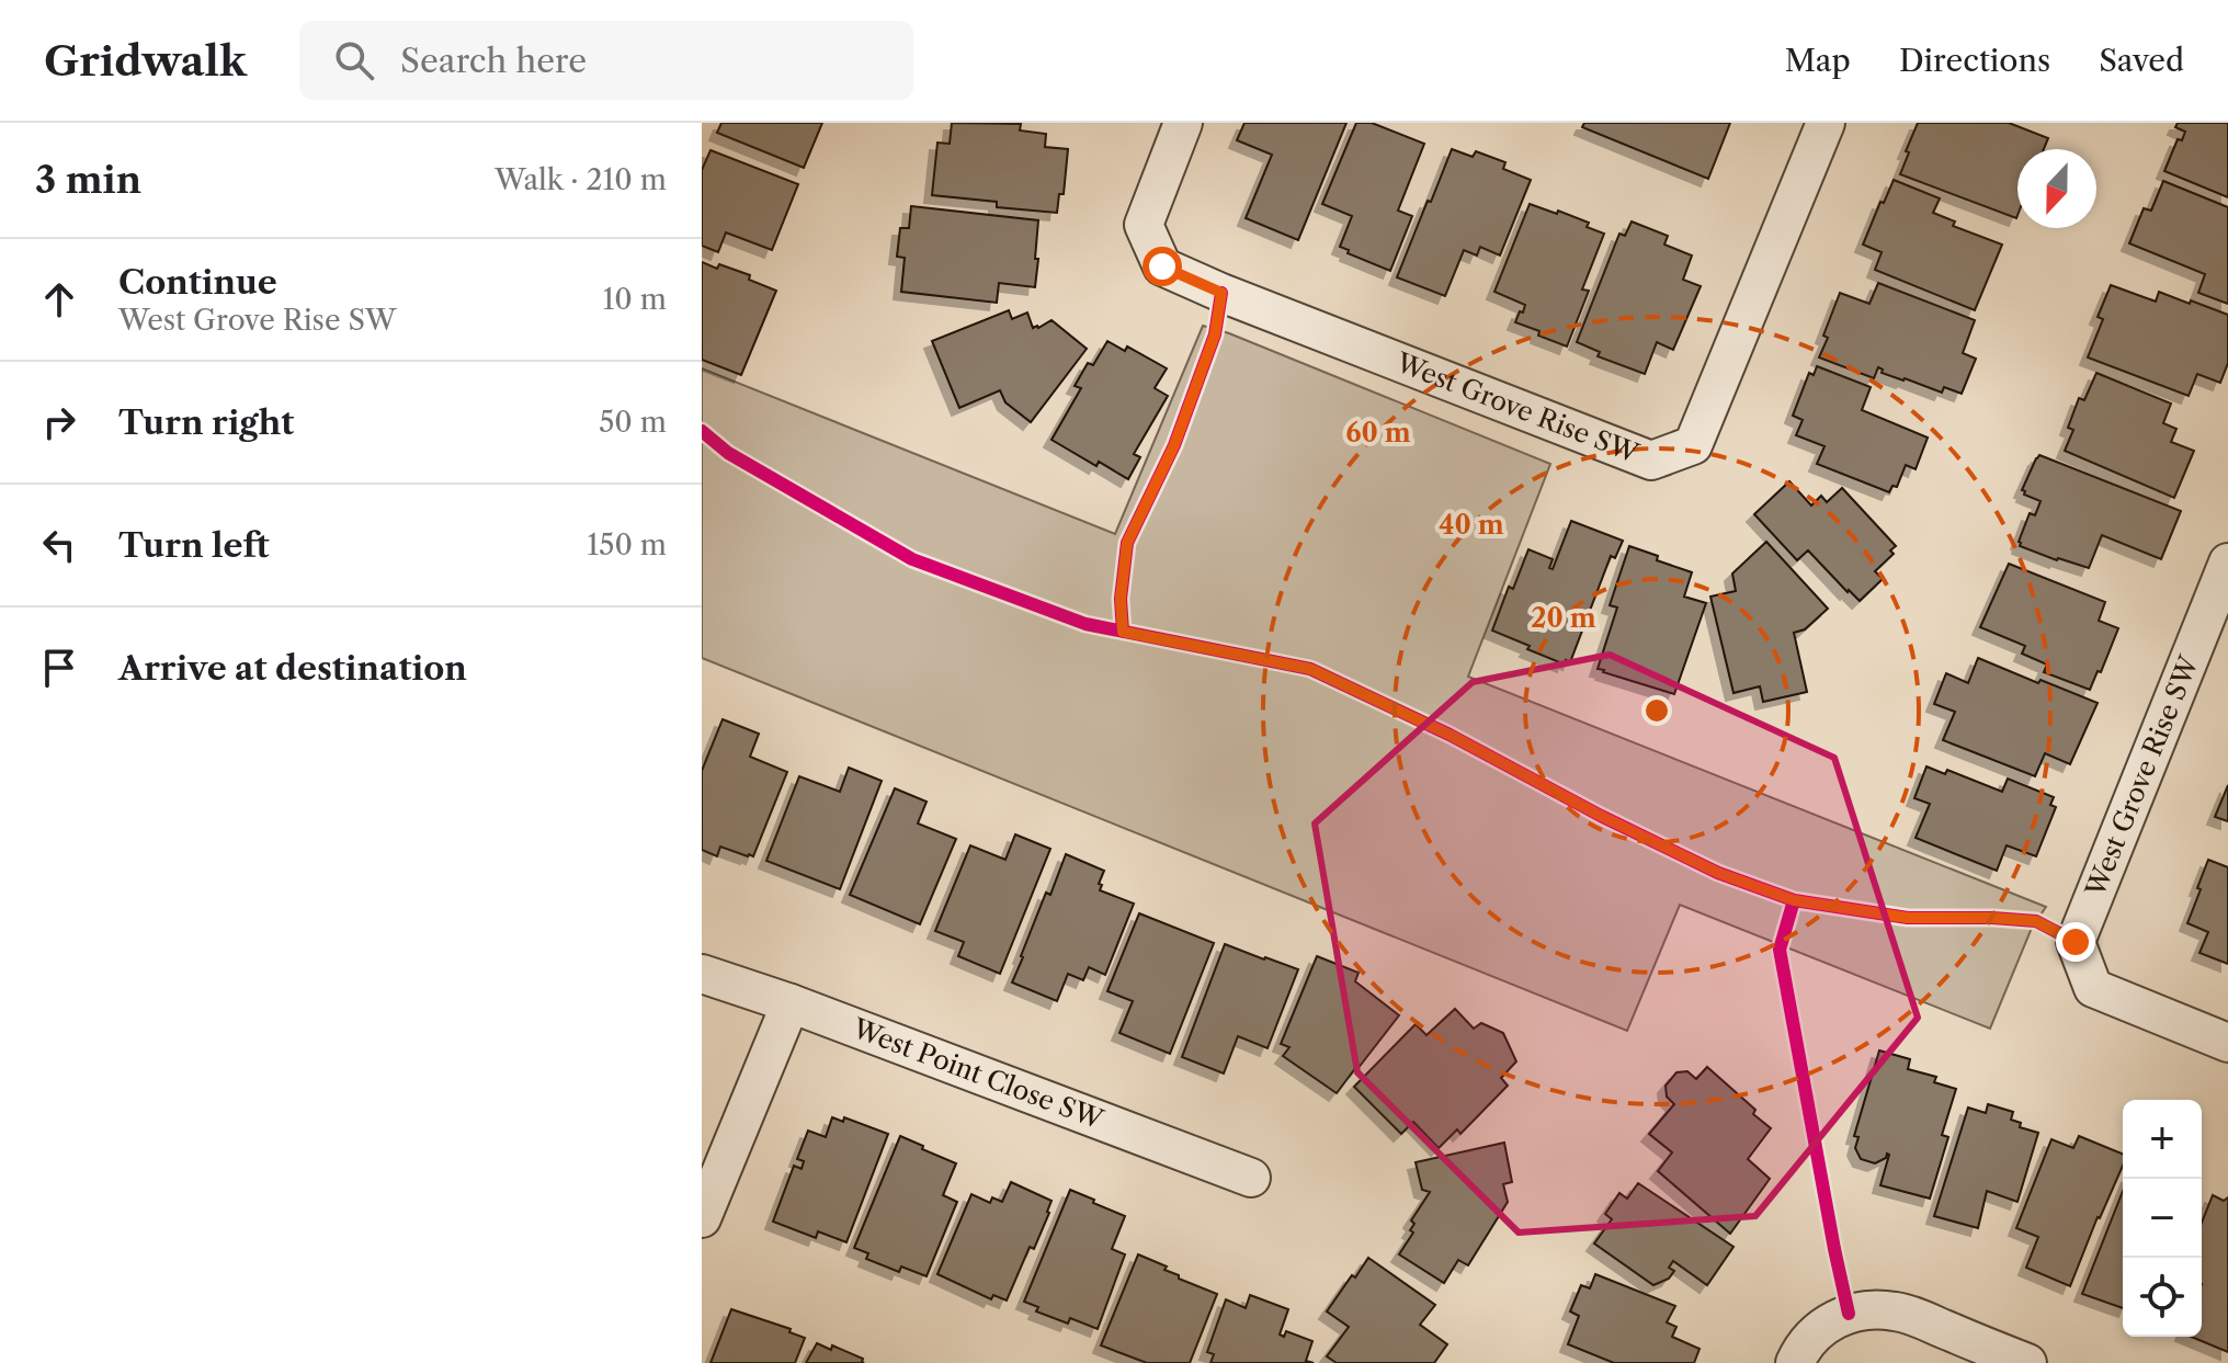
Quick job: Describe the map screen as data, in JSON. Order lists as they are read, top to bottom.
{
  "streets": {
    "street": ["West Grove Rise SW", "West Point Close SW"]
  },
  "north": "bottom",
  "page": {
    "header": "Gridwalk",
    "search": "Search here",
    "nav": ["Map", "Directions", "Saved"],
    "heading": ["3 min", "Walk · 210 m"],
    "list": [
      ["Continue", "West Grove Rise SW", "10 m"],
      ["Turn right", "50 m"],
      ["Turn left", "150 m"],
      "Arrive at destination"
    ],
    "map_buttons": ["+", "−"]
  },
  "rings": ["60 m", "40 m", "20 m"]
}
